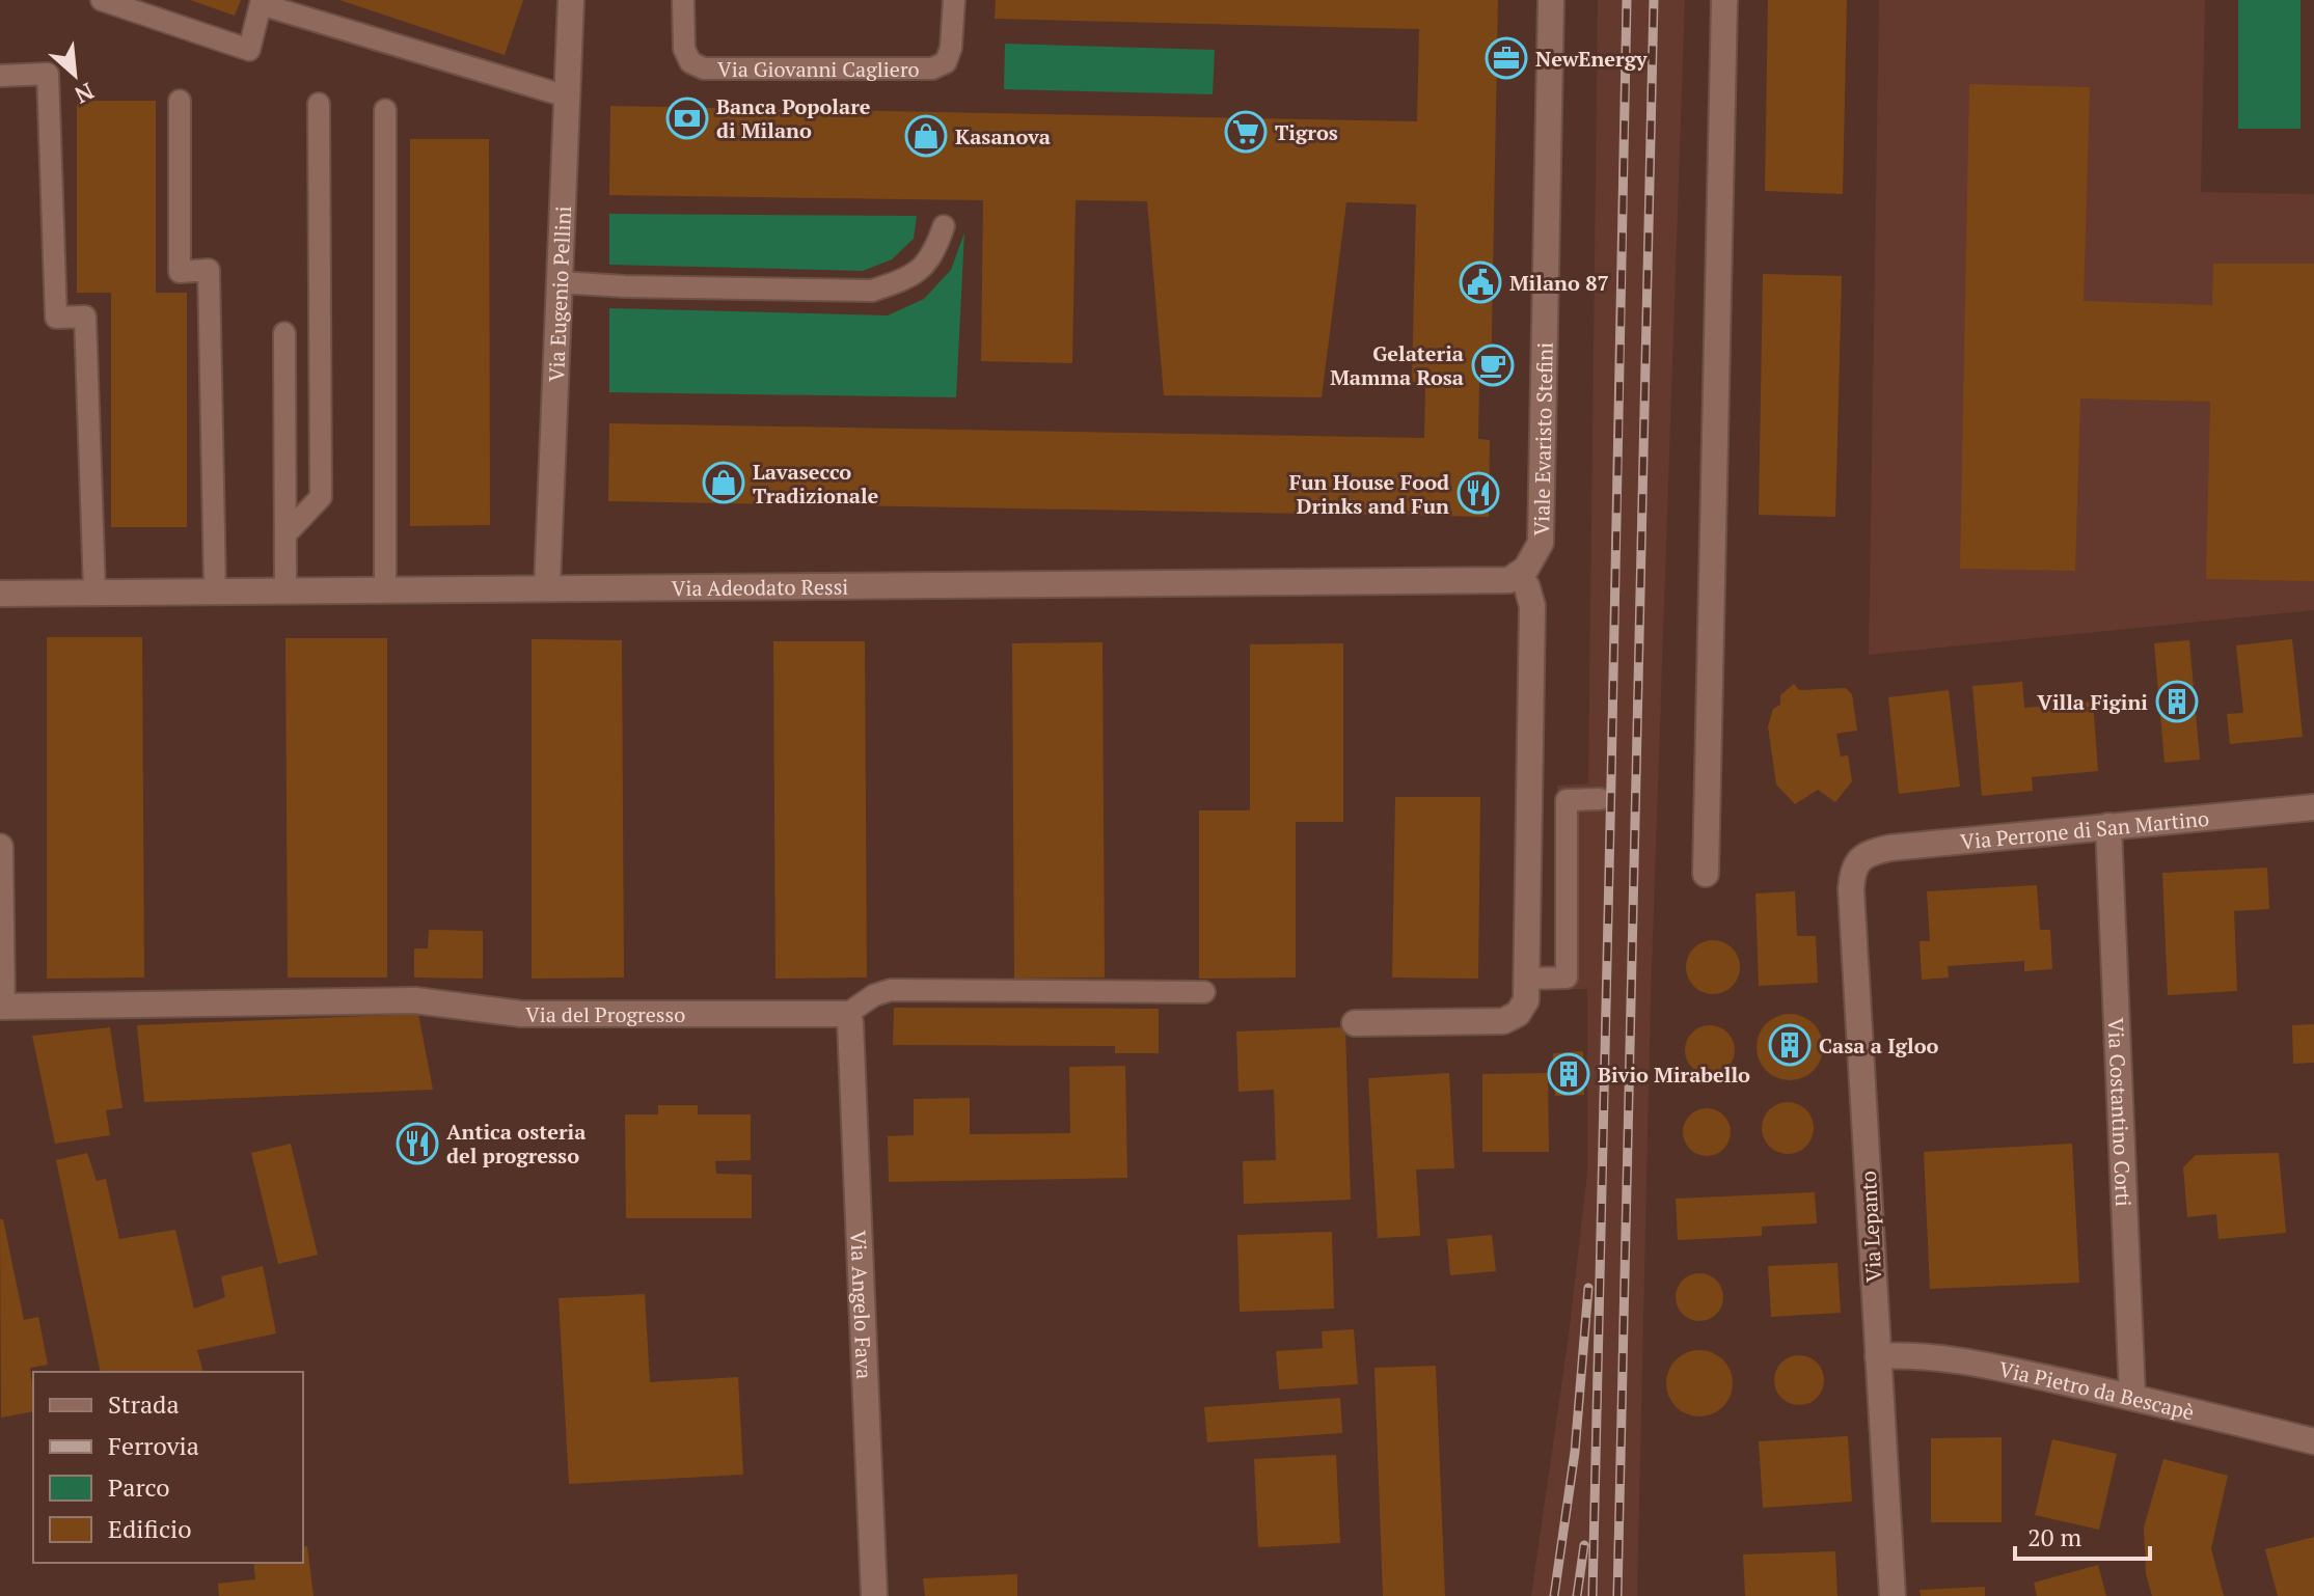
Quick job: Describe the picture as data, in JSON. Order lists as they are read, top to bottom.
{
  "streets": {
    "street": [
      "Via Eugenio Pellini",
      "Viale Evaristo Stefini",
      "Via Adeodato Ressi",
      "Via Perrone di San Martino",
      "Via del Progresso",
      "Via Costantino Corti",
      "Via Lepanto",
      "Via Angelo Fava",
      "Via Pietro da Bescapè"
    ],
    "lane": ["Via Giovanni Cagliero"]
  },
  "crossings": [
    ["Via Eugenio Pellini", "Via Adeodato Ressi"],
    ["Viale Evaristo Stefini", "Via Adeodato Ressi"],
    ["Via Perrone di San Martino", "Via Costantino Corti"],
    ["Via Perrone di San Martino", "Via Lepanto"],
    ["Via del Progresso", "Via Angelo Fava"],
    ["Via Costantino Corti", "Via Pietro da Bescapè"],
    ["Via Lepanto", "Via Pietro da Bescapè"]
  ],
  "places": {
    "office": ["NewEnergy"],
    "bank": ["Banca Popolare di Milano"],
    "supermarket": ["Tigros"],
    "shop": ["Kasanova", "Lavasecco Tradizionale"],
    "public building": ["Milano 87"],
    "cafe": ["Gelateria Mamma Rosa"],
    "restaurant": ["Fun House Food Drinks and Fun", "Antica osteria del progresso"],
    "building": ["Villa Figini", "Casa a Igloo", "Bivio Mirabello"]
  },
  "legend": [
    "Strada",
    "Ferrovia",
    "Parco",
    "Edificio"
  ],
  "scale_bar": "20 m",
  "north": "bottom right"
}
